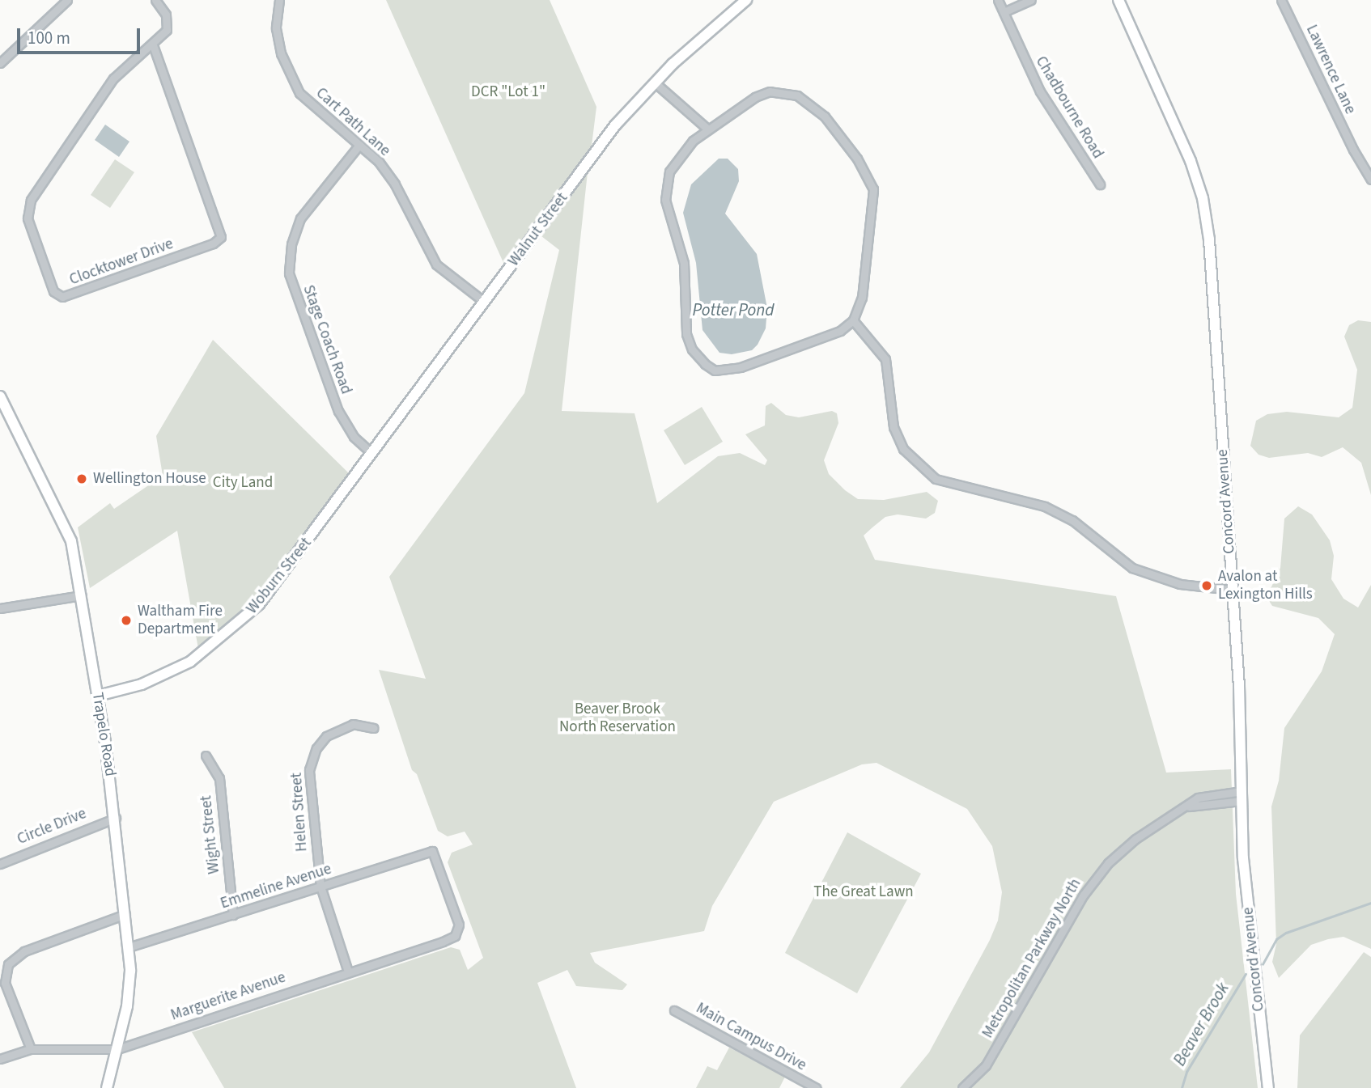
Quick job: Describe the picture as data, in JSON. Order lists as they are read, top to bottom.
{
  "streets": {
    "main road": [
      "Walnut Street",
      "Concord Avenue",
      "Woburn Street",
      "Trapelo Road"
    ],
    "street": [
      "Lawrence Lane",
      "Chadbourne Road",
      "Cart Path Lane",
      "Clocktower Drive",
      "Stage Coach Road",
      "Helen Street",
      "Circle Drive",
      "Wight Street",
      "Emmeline Avenue",
      "Metropolitan Parkway North",
      "Marguerite Avenue",
      "Main Campus Drive"
    ]
  },
  "crossings": [
    ["Cart Path Lane", "Walnut Street"],
    ["Cart Path Lane", "Stage Coach Road"],
    ["Walnut Street", "Stage Coach Road"],
    ["Walnut Street", "Woburn Street"],
    ["Concord Avenue", "Metropolitan Parkway North"],
    ["Woburn Street", "Trapelo Road"],
    ["Trapelo Road", "Circle Drive"],
    ["Trapelo Road", "Emmeline Avenue"],
    ["Trapelo Road", "Marguerite Avenue"],
    ["Helen Street", "Emmeline Avenue"],
    ["Helen Street", "Marguerite Avenue"],
    ["Wight Street", "Emmeline Avenue"],
    ["Emmeline Avenue", "Marguerite Avenue"]
  ],
  "water": ["Potter Pond", "Beaver Brook"],
  "parks": [
    "DCR \"Lot 1\"",
    "City Land",
    "Beaver Brook North Reservation",
    "The Great Lawn"
  ],
  "places": ["Wellington House", "Avalon at Lexington Hills", "Waltham Fire Department"],
  "scale_bar": "100 m"
}
